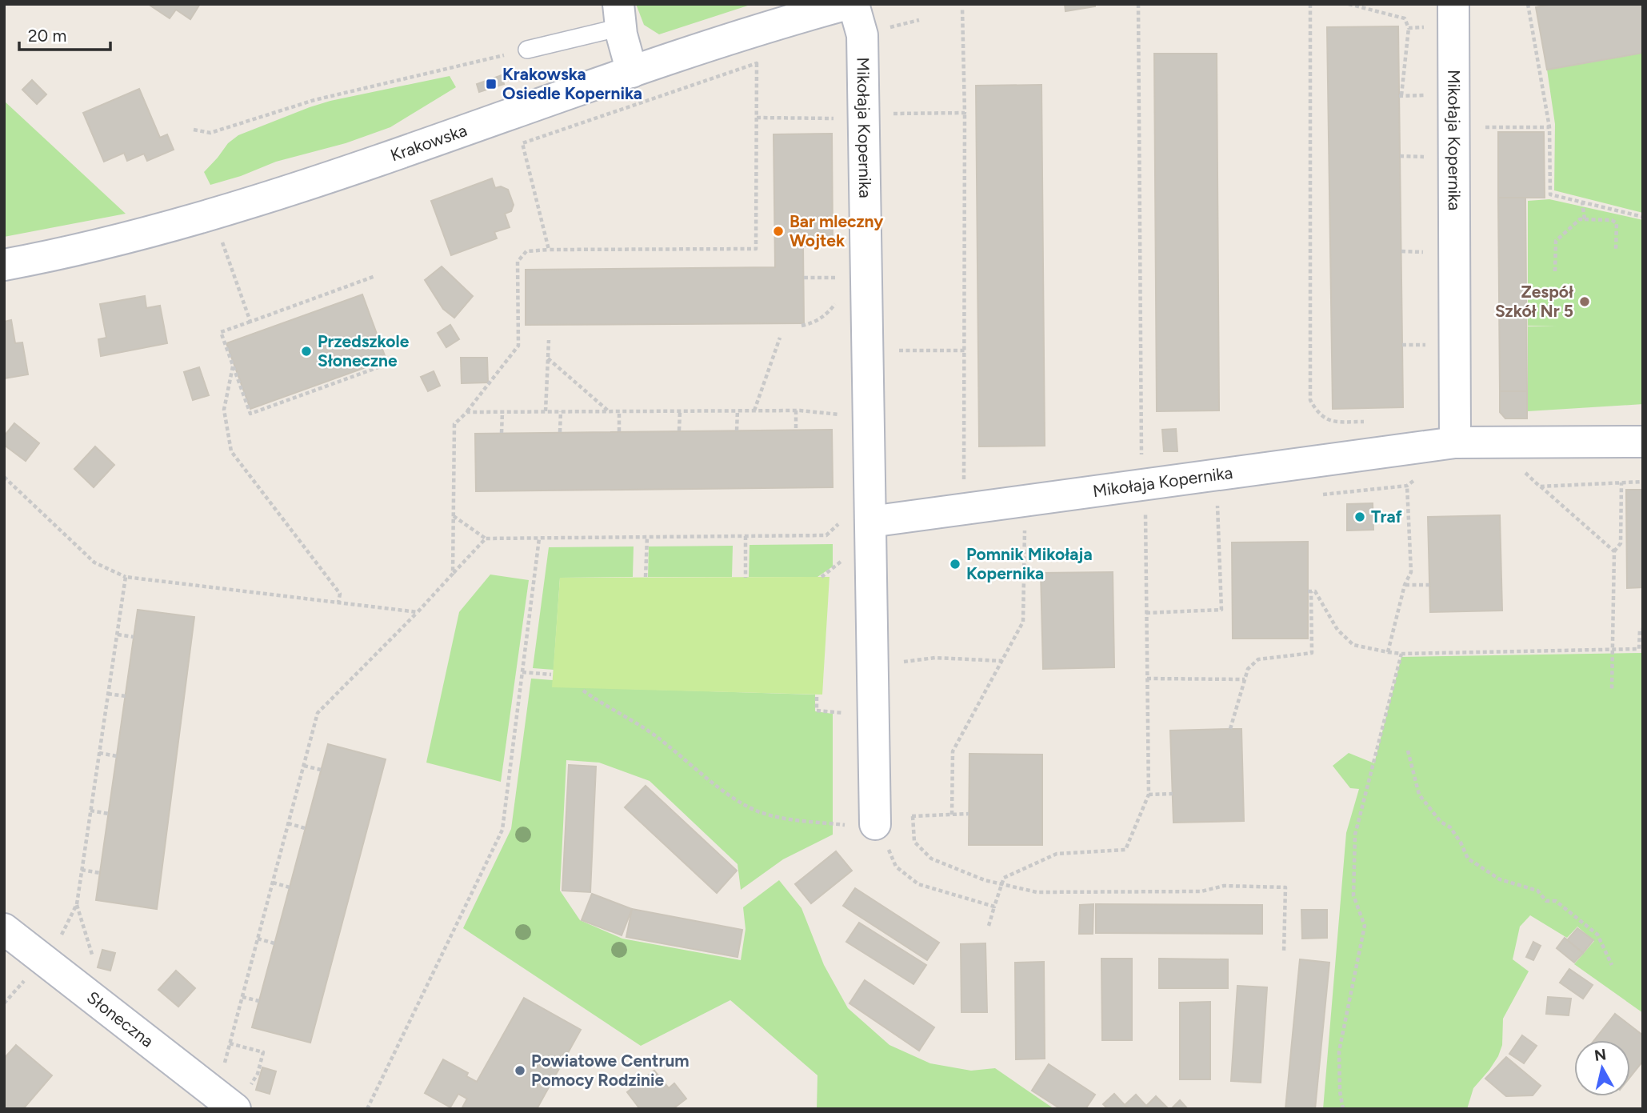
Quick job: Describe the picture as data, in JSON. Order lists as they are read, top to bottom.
{
  "streets": {
    "street": ["Mikołaja Kopernika", "Krakowska", "Słoneczna"]
  },
  "places": {
    "transit": ["Krakowska Osiedle Kopernika"],
    "other": [
      "Bar mleczny Wojtek",
      "Zespół Szkół Nr 5",
      "Przedszkole Słoneczne",
      "Traf",
      "Pomnik Mikołaja Kopernika",
      "Powiatowe Centrum Pomocy Rodzinie"
    ]
  },
  "scale_bar": "20 m",
  "north": "top"
}
